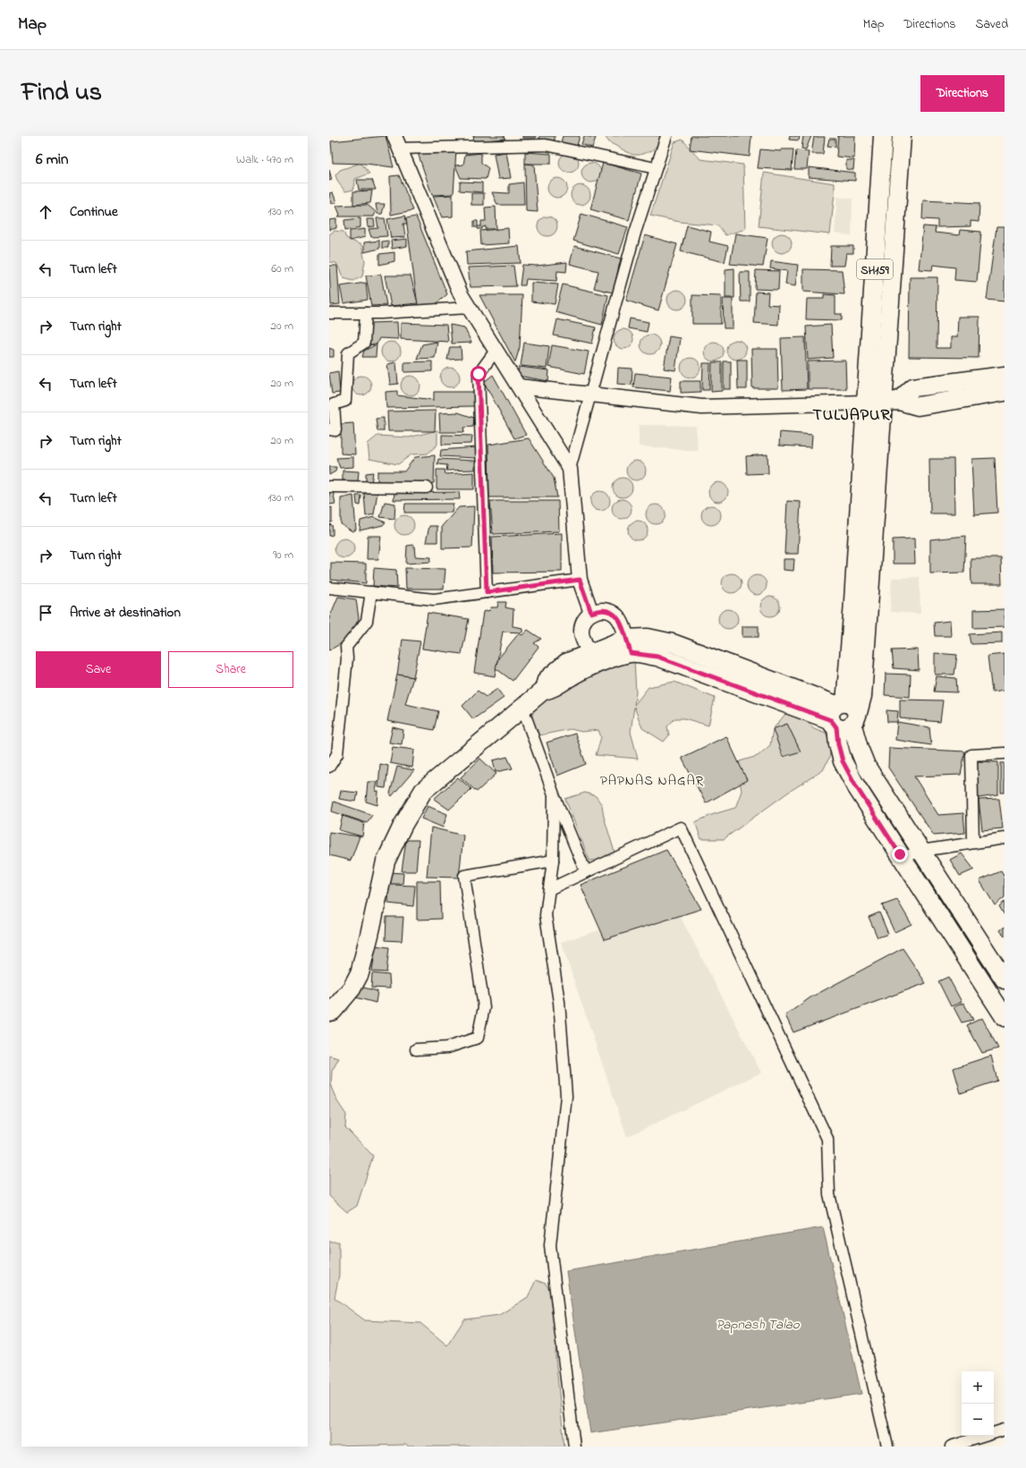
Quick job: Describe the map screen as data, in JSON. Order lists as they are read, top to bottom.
{
  "streets": {
    "main road": ["SH159"]
  },
  "districts": ["TULJAPUR", "PAPNAS NAGAR"],
  "water": ["Papnash Talao"],
  "page": {
    "header": "Map",
    "nav": ["Map", "Directions", "Saved"],
    "title": "Find us",
    "buttons": [
      "Directions",
      ["Save", "Share"]
    ],
    "heading": ["6 min", "Walk · 470 m"],
    "list": [
      ["Continue", "130 m"],
      ["Turn left", "60 m"],
      ["Turn right", "20 m"],
      ["Turn left", "20 m"],
      ["Turn right", "20 m"],
      ["Turn left", "130 m"],
      ["Turn right", "90 m"],
      "Arrive at destination"
    ],
    "map_buttons": ["+", "−"]
  }
}
